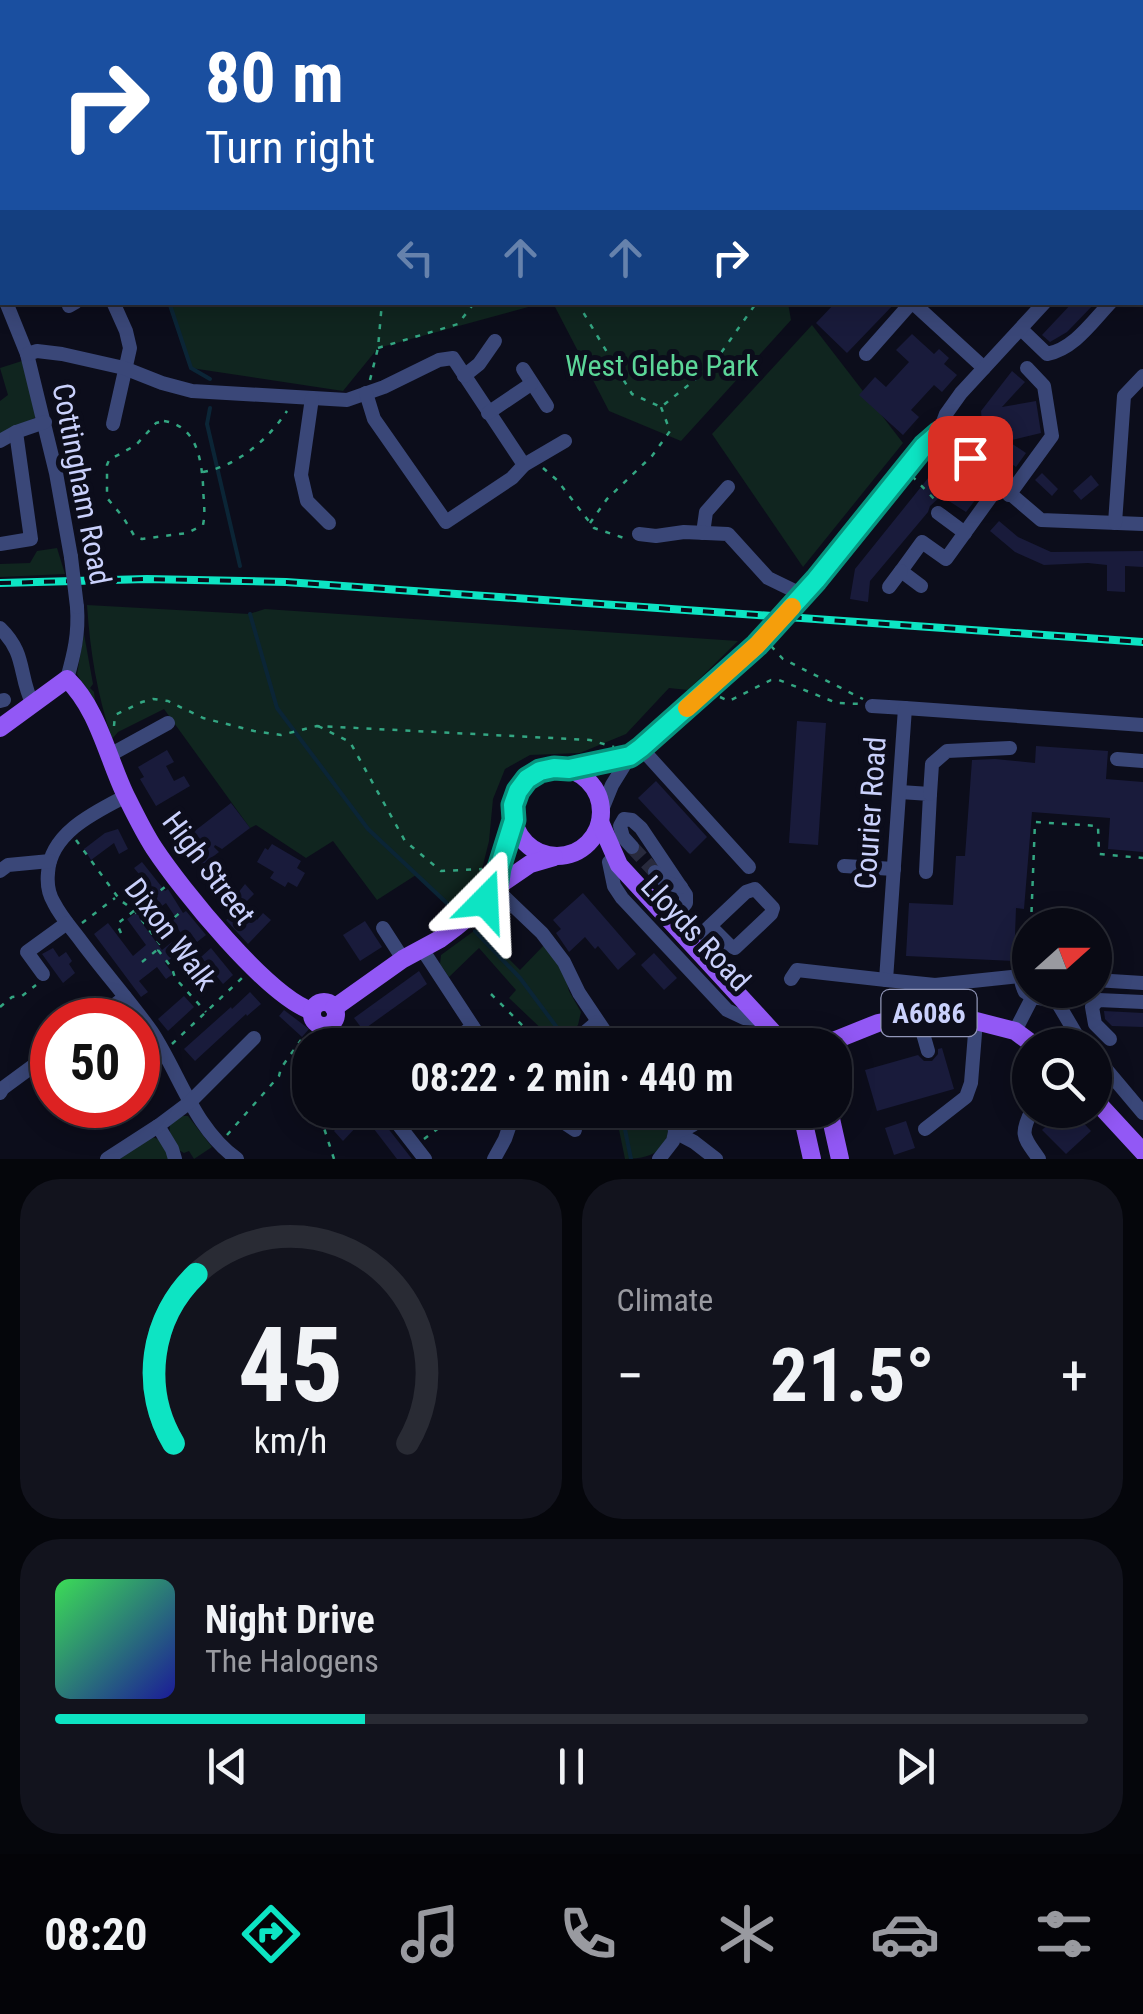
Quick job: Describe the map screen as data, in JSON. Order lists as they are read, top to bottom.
{
  "streets": {
    "main road": ["High Street", "Lloyds Road", "A6086"],
    "street": ["Cottingham Road", "Courier Road"],
    "path": ["Dixon Walk"]
  },
  "crossings": [
    ["Cottingham Road", "High Street"]
  ],
  "parks": ["West Glebe Park"],
  "north": "right",
  "page": {
    "turn": ["80 m", "Turn right"],
    "limit": "50",
    "trip": "08:22 · 2 min · 440 m",
    "tile": "Climate",
    "heat": ["−", "21.5°", "+"],
    "song": ["Night Drive", "The Halogens"],
    "tabs": "08:20",
    "gauge": ["45", "km/h"]
  }
}
